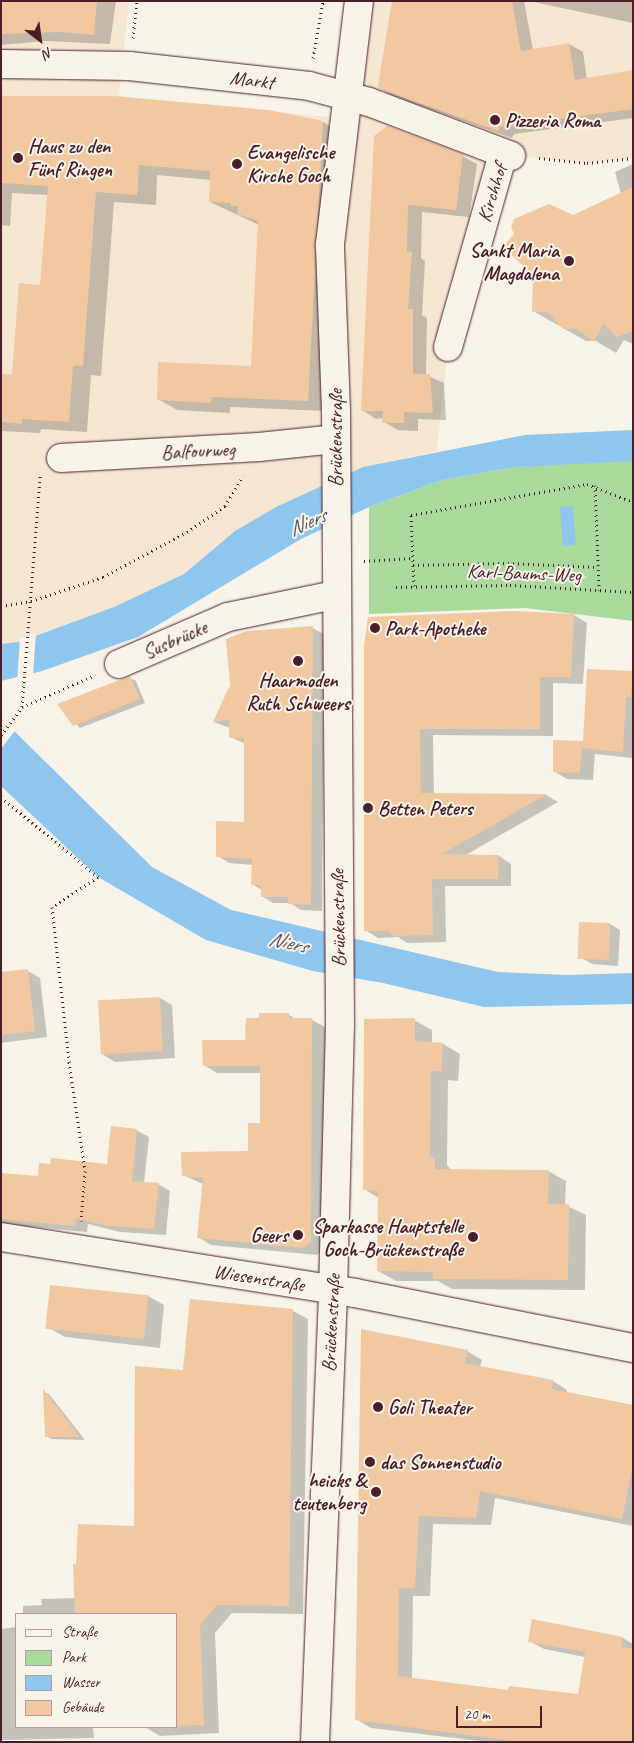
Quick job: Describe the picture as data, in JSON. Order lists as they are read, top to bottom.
{
  "streets": {
    "street": [
      "Markt",
      "Kirchhof",
      "Brückenstraße",
      "Balfourweg",
      "Susbrücke",
      "Wiesenstraße"
    ],
    "path": ["Karl-Baums-Weg"]
  },
  "crossings": [
    ["Markt", "Kirchhof"],
    ["Markt", "Brückenstraße"],
    ["Kirchhof", "Brückenstraße"],
    ["Brückenstraße", "Balfourweg"],
    ["Brückenstraße", "Susbrücke"],
    ["Brückenstraße", "Wiesenstraße"]
  ],
  "water": ["Niers"],
  "places": [
    "Pizzeria Roma",
    "Haus zu den Fünf Ringen",
    "Evangelische Kirche Goch",
    "Sankt Maria Magdalena",
    "Park-Apotheke",
    "Haarmoden Ruth Schweers",
    "Betten Peters",
    "Geers",
    "Sparkasse Hauptstelle Goch-Brückenstraße",
    "Goli Theater",
    "das Sonnenstudio",
    "heicks & teutenberg"
  ],
  "legend": [
    "Straße",
    "Park",
    "Wasser",
    "Gebäude"
  ],
  "scale_bar": "20 m",
  "north": "bottom right"
}
